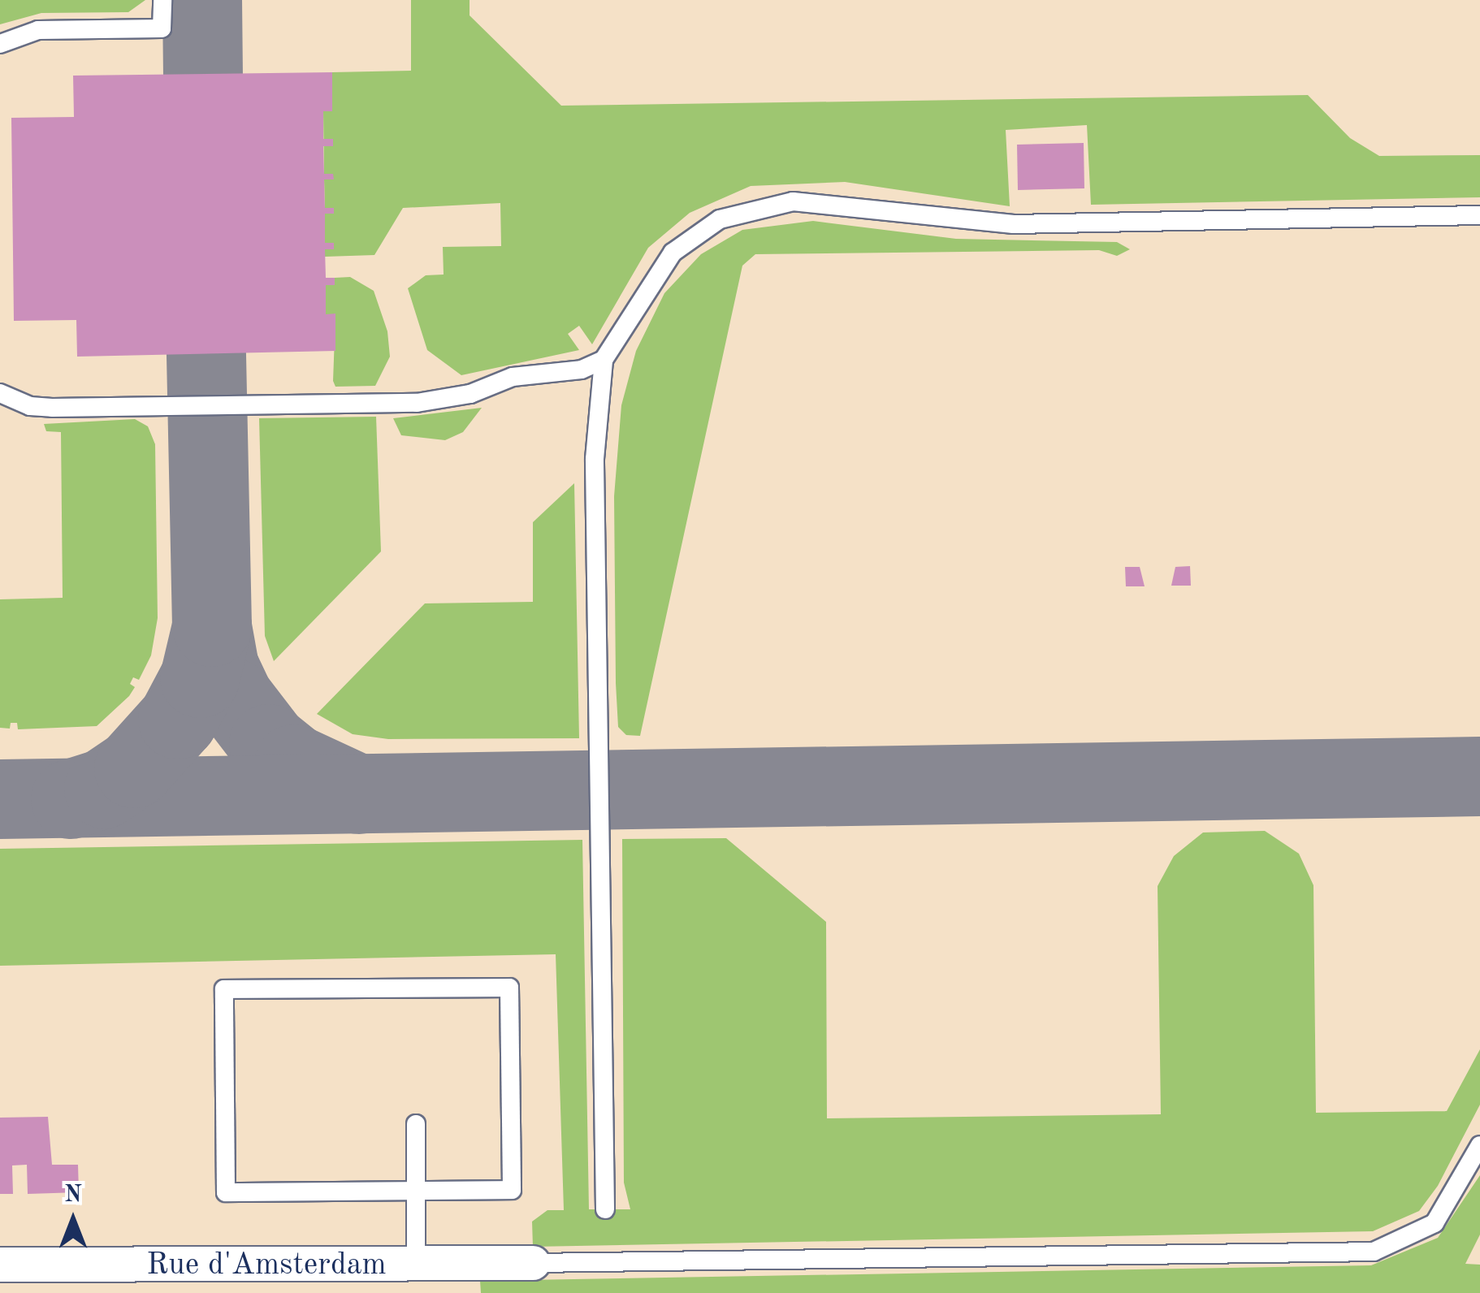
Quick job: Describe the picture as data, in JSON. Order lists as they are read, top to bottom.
{
  "streets": {
    "street": ["Rue d'Amsterdam"]
  },
  "north": "top"
}
